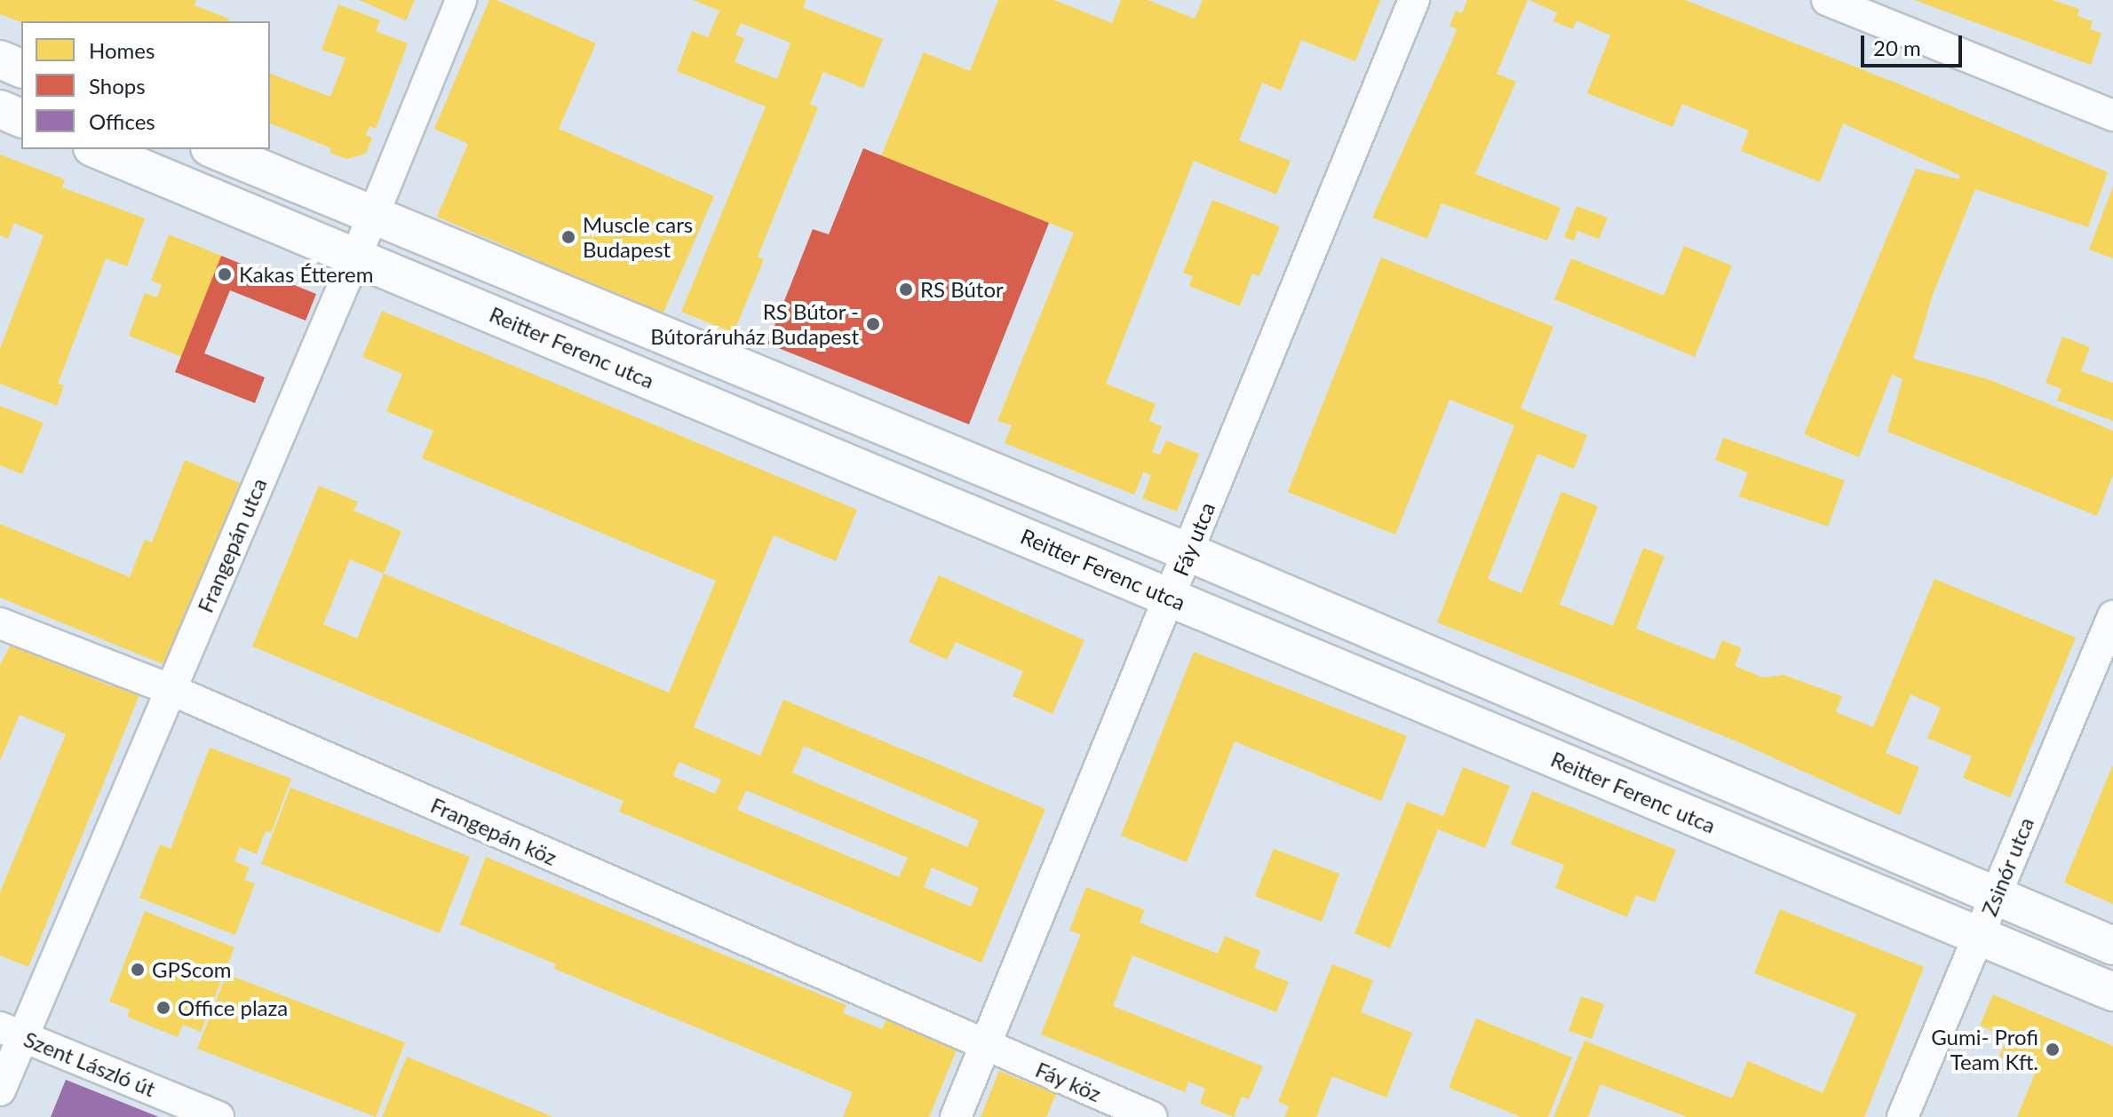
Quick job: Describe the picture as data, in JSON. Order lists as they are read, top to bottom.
{
  "streets": {
    "street": [
      "Reitter Ferenc utca",
      "Fáy utca",
      "Frangepán utca",
      "Frangepán köz",
      "Zsinór utca",
      "Szent László út",
      "Fáy köz"
    ]
  },
  "crossings": [
    ["Reitter Ferenc utca", "Fáy utca"],
    ["Reitter Ferenc utca", "Frangepán utca"],
    ["Reitter Ferenc utca", "Zsinór utca"],
    ["Fáy utca", "Frangepán köz"],
    ["Fáy utca", "Fáy köz"],
    ["Frangepán utca", "Frangepán köz"],
    ["Frangepán utca", "Szent László út"],
    ["Frangepán köz", "Fáy köz"]
  ],
  "places": [
    "Muscle cars Budapest",
    "Kakas Étterem",
    "RS Bútor",
    "RS Bútor - Bútoráruház Budapest",
    "GPScom",
    "Office plaza",
    "Gumi- Profi Team Kft."
  ],
  "legend": ["Homes", "Shops", "Offices"],
  "scale_bar": "20 m"
}
